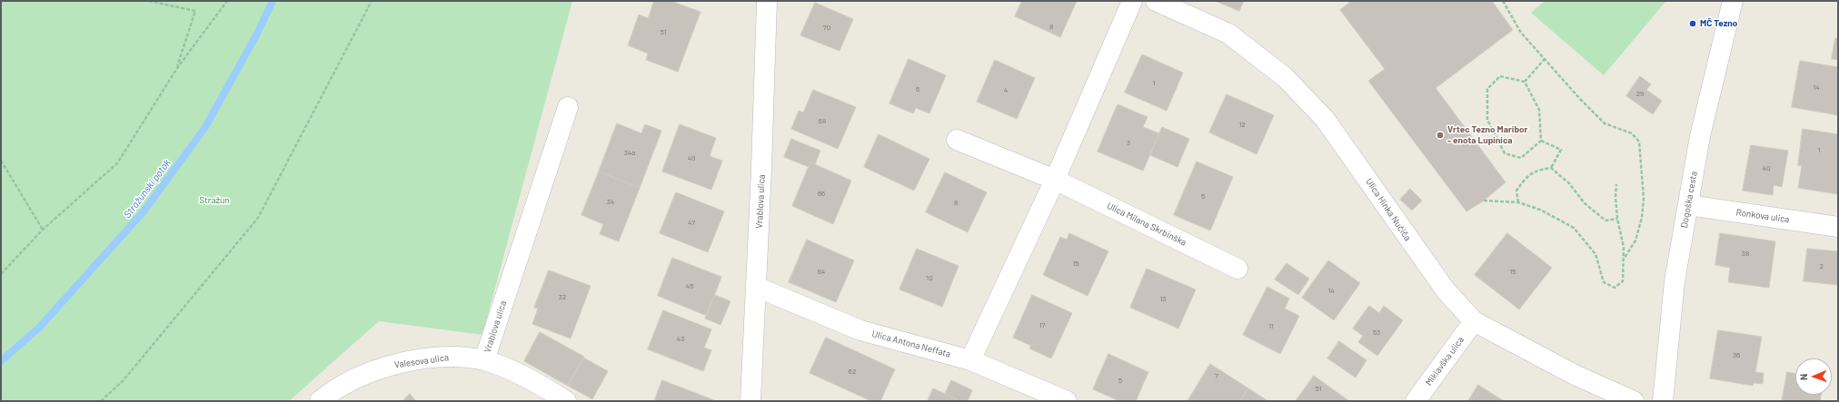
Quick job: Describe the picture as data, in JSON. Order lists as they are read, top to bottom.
{
  "streets": {
    "street": [
      "Dogoška cesta",
      "Vrablova ulica",
      "Ulica Hinka Nučiča",
      "Ronkova ulica",
      "Ulica Milana Skrbinška",
      "Ulica Antona Neffata",
      "Valesova ulica",
      "Miklavška ulica"
    ]
  },
  "crossings": [
    ["Dogoška cesta", "Ronkova ulica"],
    ["Vrablova ulica", "Ulica Antona Neffata"],
    ["Vrablova ulica", "Valesova ulica"],
    ["Ulica Hinka Nučiča", "Miklavška ulica"]
  ],
  "water": ["Stražunski potok"],
  "parks": ["Stražun"],
  "places": ["MČ Tezno", "Vrtec Tezno Maribor - enota Lupinica"],
  "house_numbers": [
    "8",
    "70",
    "51",
    "1",
    "14",
    "6",
    "4",
    "29",
    "68",
    "12",
    "3",
    "1",
    "34a",
    "49",
    "40",
    "66",
    "5",
    "34",
    "8",
    "47",
    "38",
    "15",
    "2",
    "64",
    "15",
    "10",
    "45",
    "14",
    "32",
    "13",
    "17",
    "11",
    "53",
    "43",
    "36",
    "62",
    "7",
    "5",
    "51"
  ],
  "north": "left"
}
